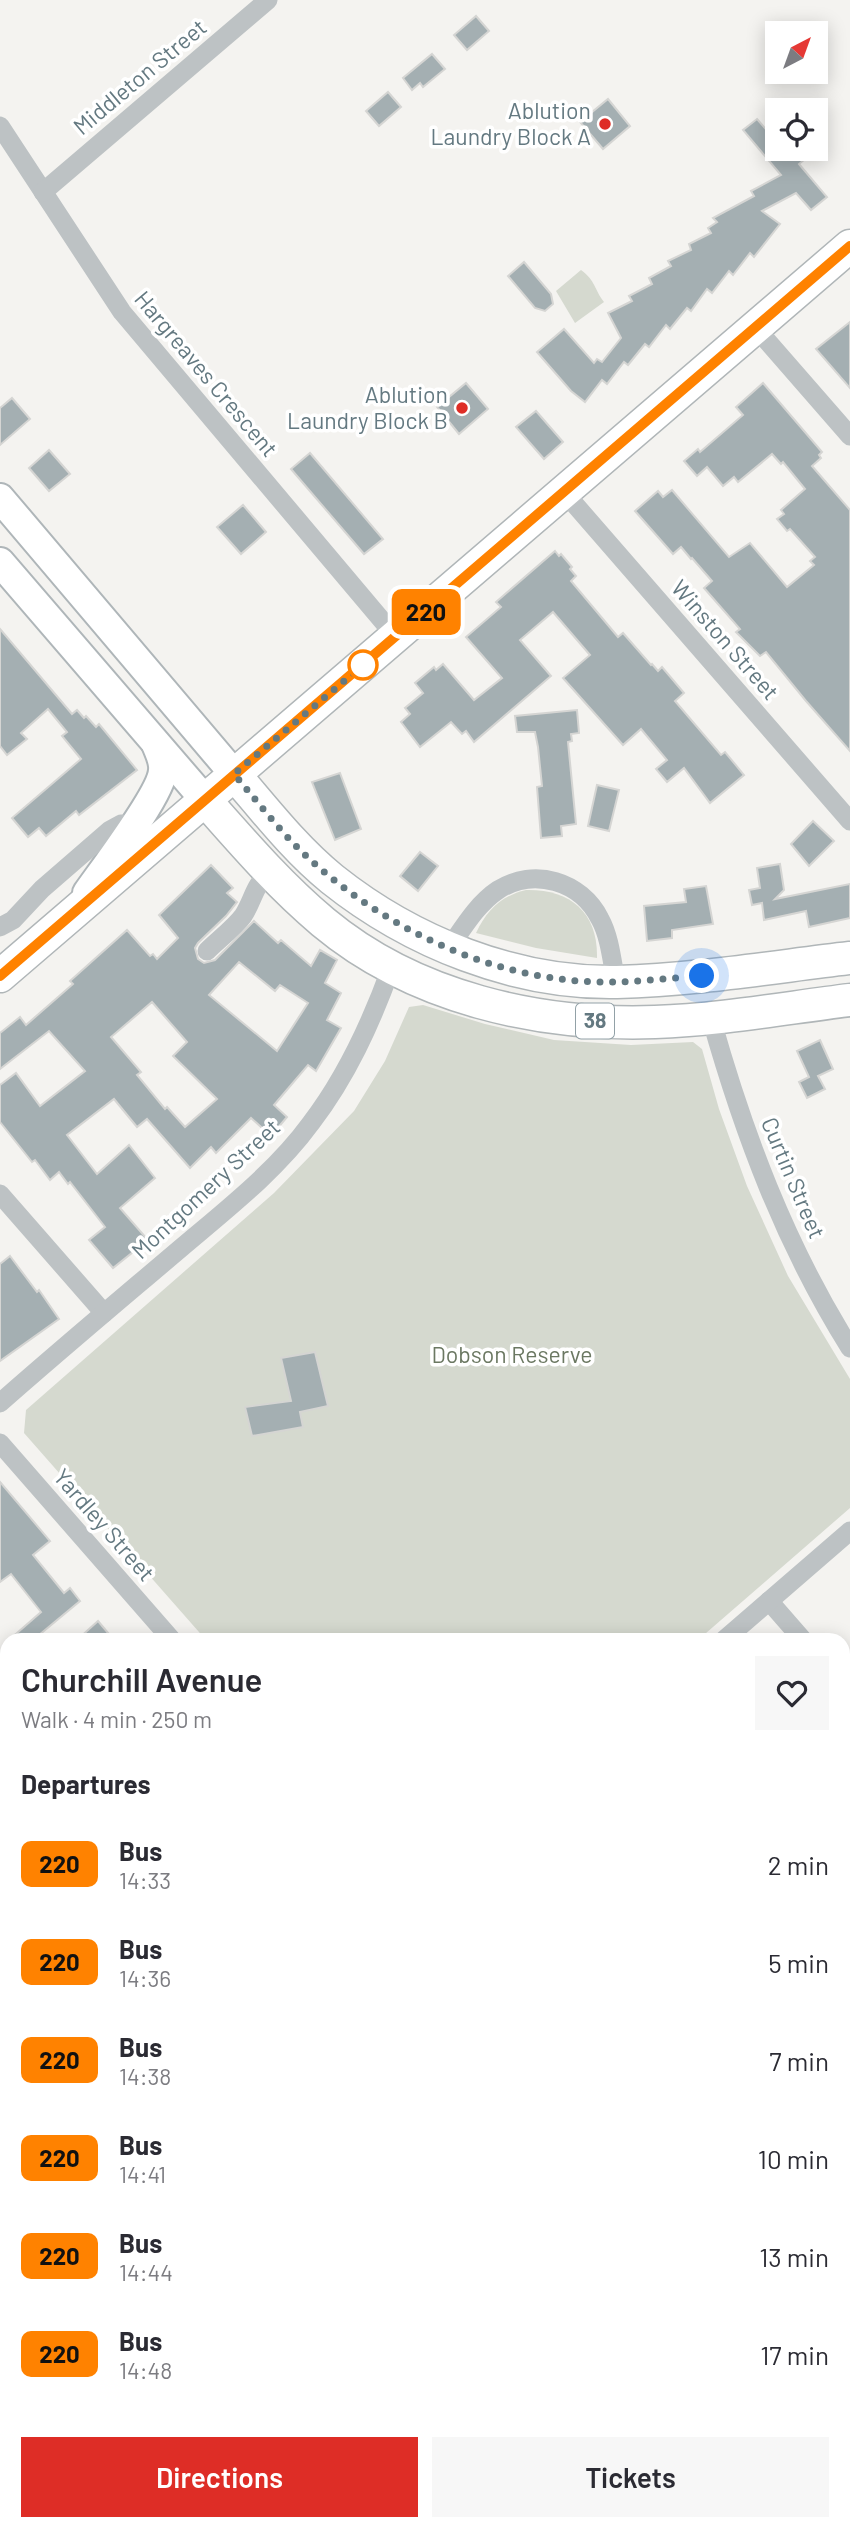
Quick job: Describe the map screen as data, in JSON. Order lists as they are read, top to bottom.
{
  "streets": {
    "main road": ["38"],
    "street": [
      "Middleton Street",
      "Hargreaves Crescent",
      "Winston Street",
      "Curtin Street",
      "Montgomery Street",
      "Yardley Street"
    ]
  },
  "crossings": [
    ["Middleton Street", "Hargreaves Crescent"],
    ["38", "Curtin Street"],
    ["38", "Montgomery Street"]
  ],
  "parks": ["Dobson Reserve"],
  "places": ["Ablution Laundry Block A", "Ablution Laundry Block B"],
  "lines": ["bus line 220"],
  "north": "top right",
  "page": {
    "on_map": "220",
    "heading": [
      ["Churchill Avenue", "Walk · 4 min · 250 m"],
      "Departures"
    ],
    "list": [
      {
        "mark": "220",
        "name": "Bus",
        "note": "14:33",
        "value": "2 min"
      },
      {
        "mark": "220",
        "name": "Bus",
        "note": "14:36",
        "value": "5 min"
      },
      {
        "mark": "220",
        "name": "Bus",
        "note": "14:38",
        "value": "7 min"
      },
      {
        "mark": "220",
        "name": "Bus",
        "note": "14:41",
        "value": "10 min"
      },
      {
        "mark": "220",
        "name": "Bus",
        "note": "14:44",
        "value": "13 min"
      },
      {
        "mark": "220",
        "name": "Bus",
        "note": "14:48",
        "value": "17 min"
      }
    ],
    "buttons": ["Directions", "Tickets"]
  }
}
